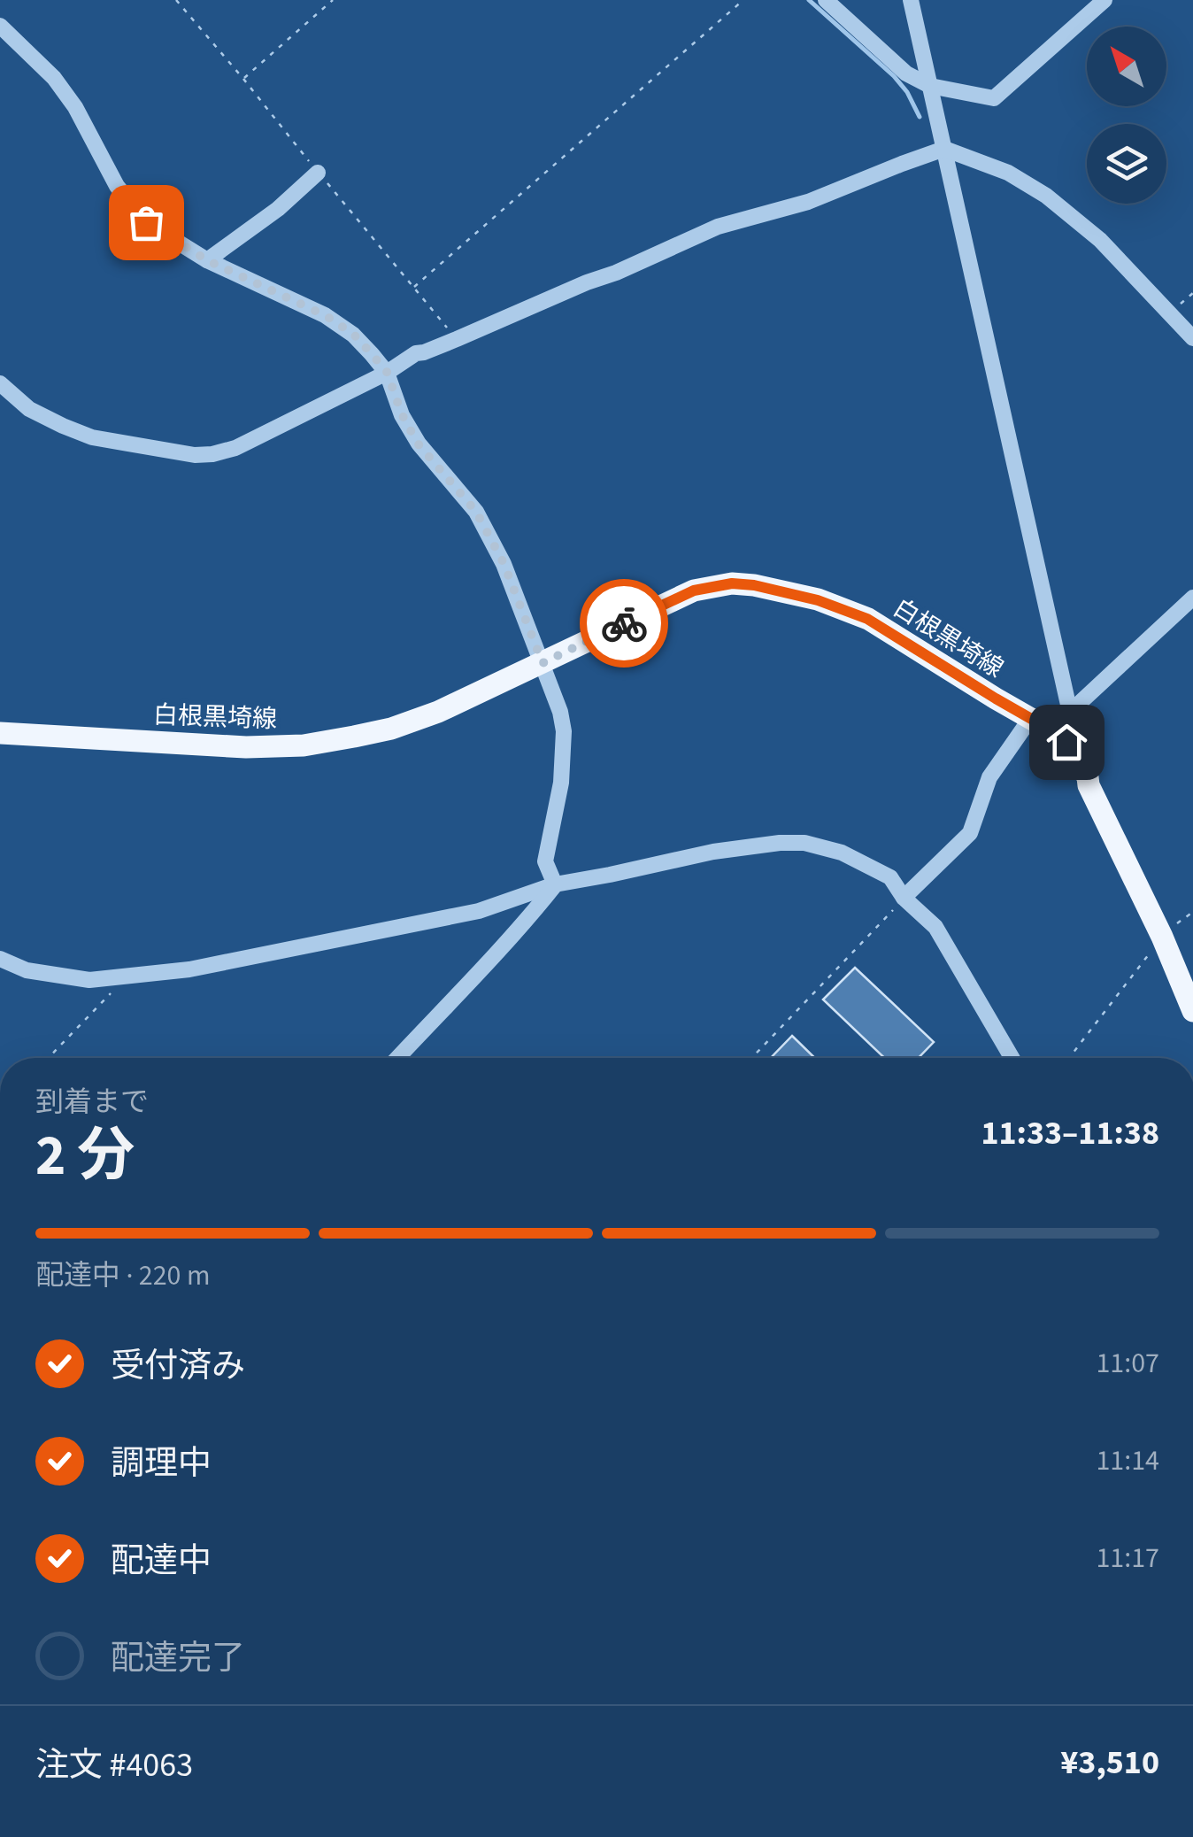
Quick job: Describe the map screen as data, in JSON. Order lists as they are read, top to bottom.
{
  "streets": {
    "main road": ["白根黒埼線"]
  },
  "north": "top left",
  "page": {
    "heading": ["2 分", "到着まで", "11:33–11:38"],
    "panel": ["注文 #4063", "¥3,510"],
    "bar": "配達中 · 220 m",
    "list": [
      ["受付済み", "11:07"],
      ["調理中", "11:14"],
      ["配達中", "11:17"],
      "配達完了"
    ]
  }
}
